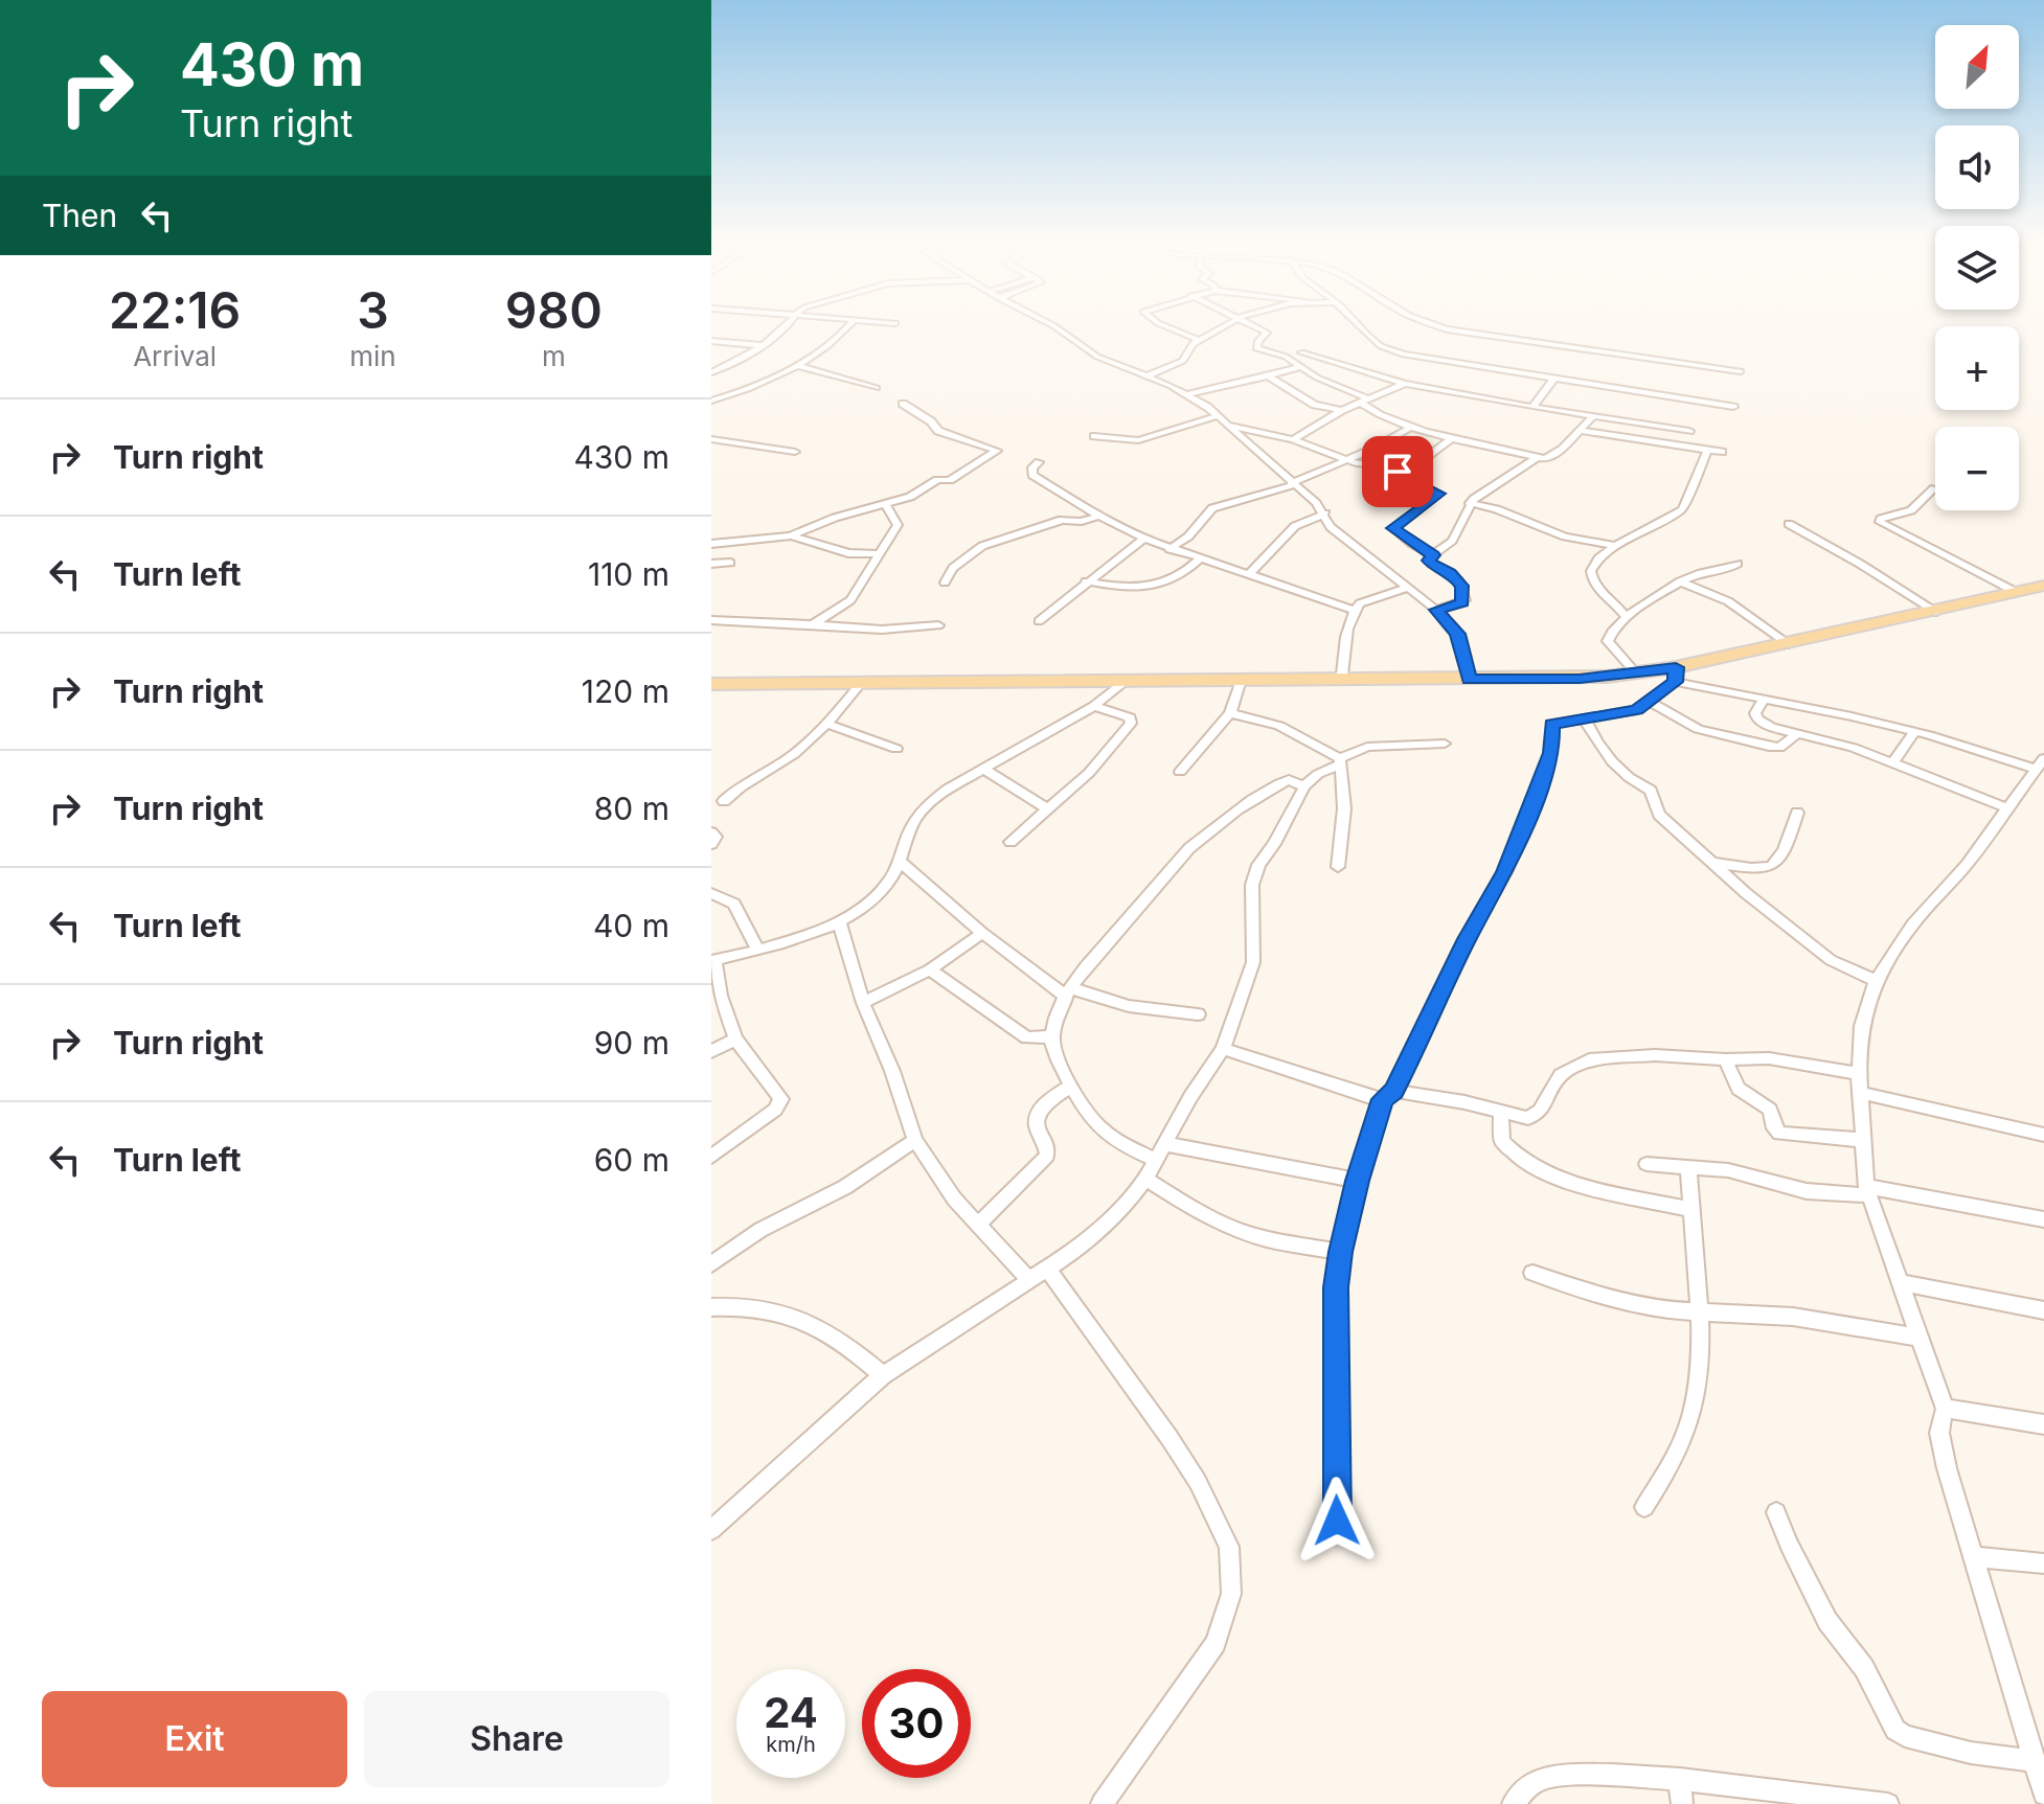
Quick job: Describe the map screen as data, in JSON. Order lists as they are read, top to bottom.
{
  "north": "top right",
  "page": {
    "turn": ["430 m", "Turn right"],
    "map_buttons": ["+", "−"],
    "then": "Then",
    "eta": [
      "22:16",
      "Arrival",
      "3",
      "min",
      "980",
      "m"
    ],
    "list": [
      {
        "name": "Turn right",
        "value": "430 m"
      },
      {
        "name": "Turn left",
        "value": "110 m"
      },
      {
        "name": "Turn right",
        "value": "120 m"
      },
      {
        "name": "Turn right",
        "value": "80 m"
      },
      {
        "name": "Turn left",
        "value": "40 m"
      },
      {
        "name": "Turn right",
        "value": "90 m"
      },
      {
        "name": "Turn left",
        "value": "60 m"
      }
    ],
    "speed": "24 km/h",
    "limit": "30",
    "buttons": ["Exit", "Share"]
  }
}
